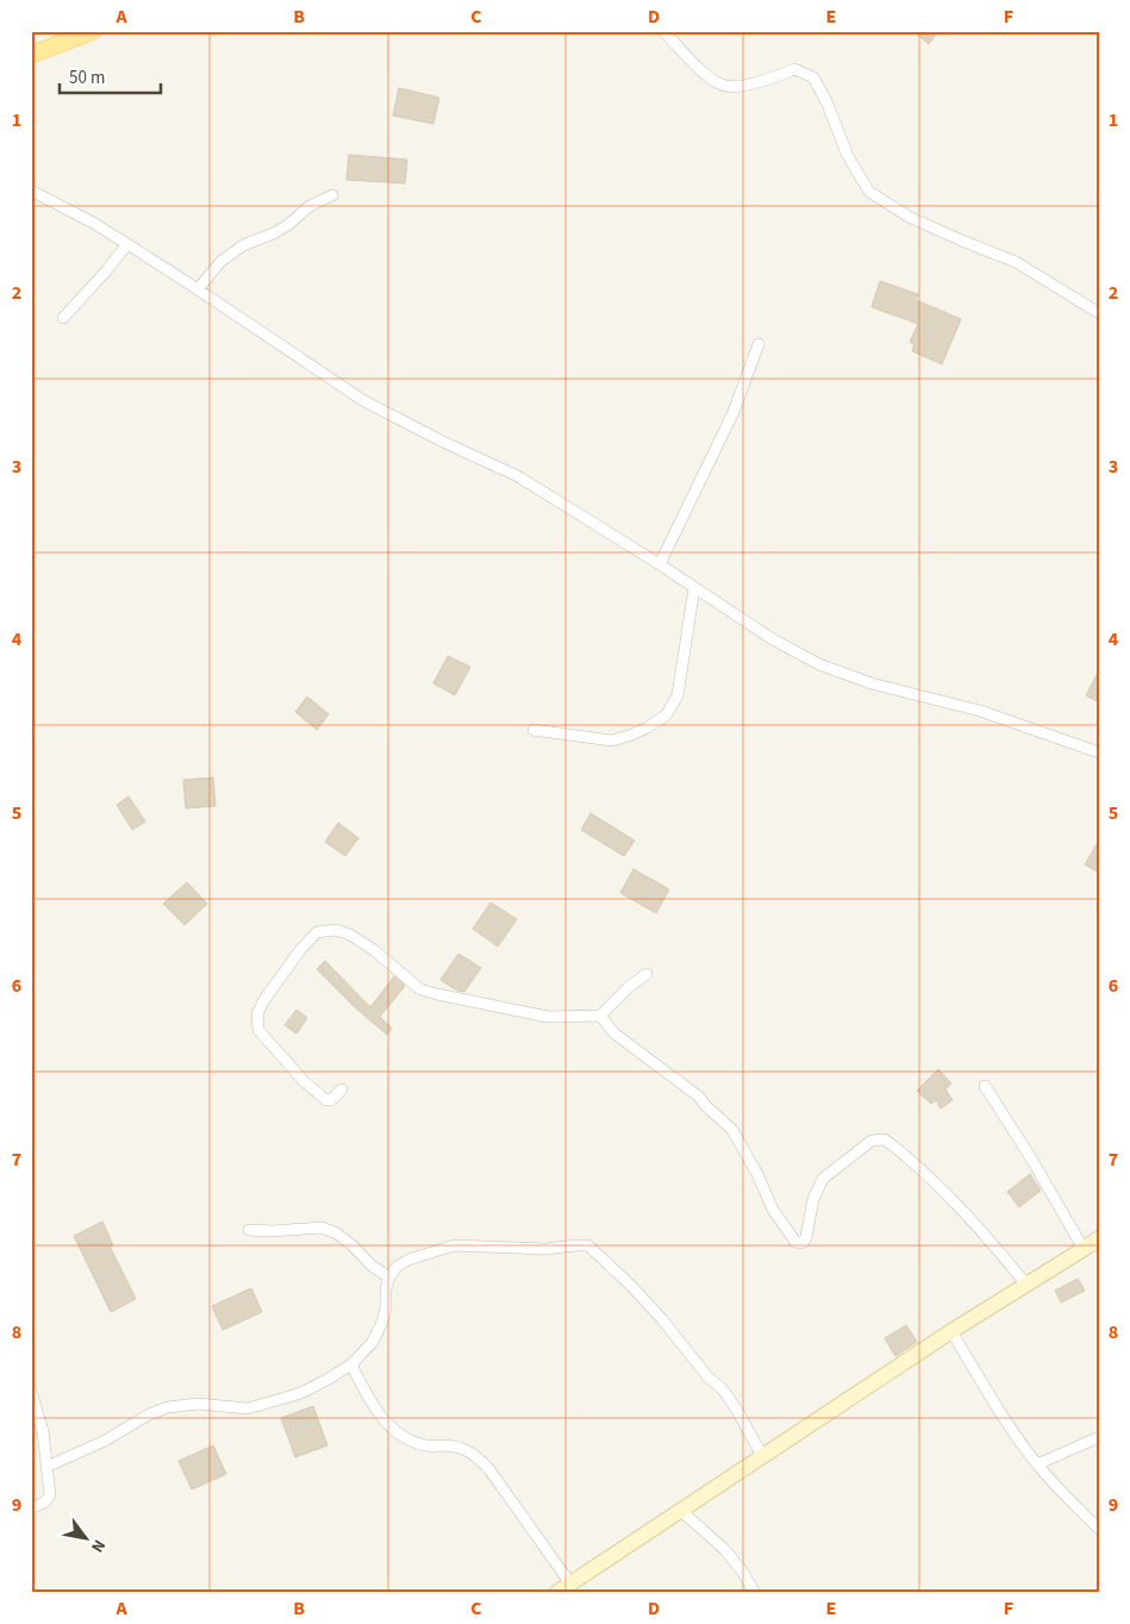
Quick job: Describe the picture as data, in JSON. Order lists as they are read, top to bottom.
{
  "scale_bar": "50 m",
  "north": "bottom right",
  "grid": {
    "columns": [
      "A",
      "B",
      "C",
      "D",
      "E",
      "F"
    ],
    "rows": [
      "1",
      "2",
      "3",
      "4",
      "5",
      "6",
      "7",
      "8",
      "9"
    ]
  }
}
